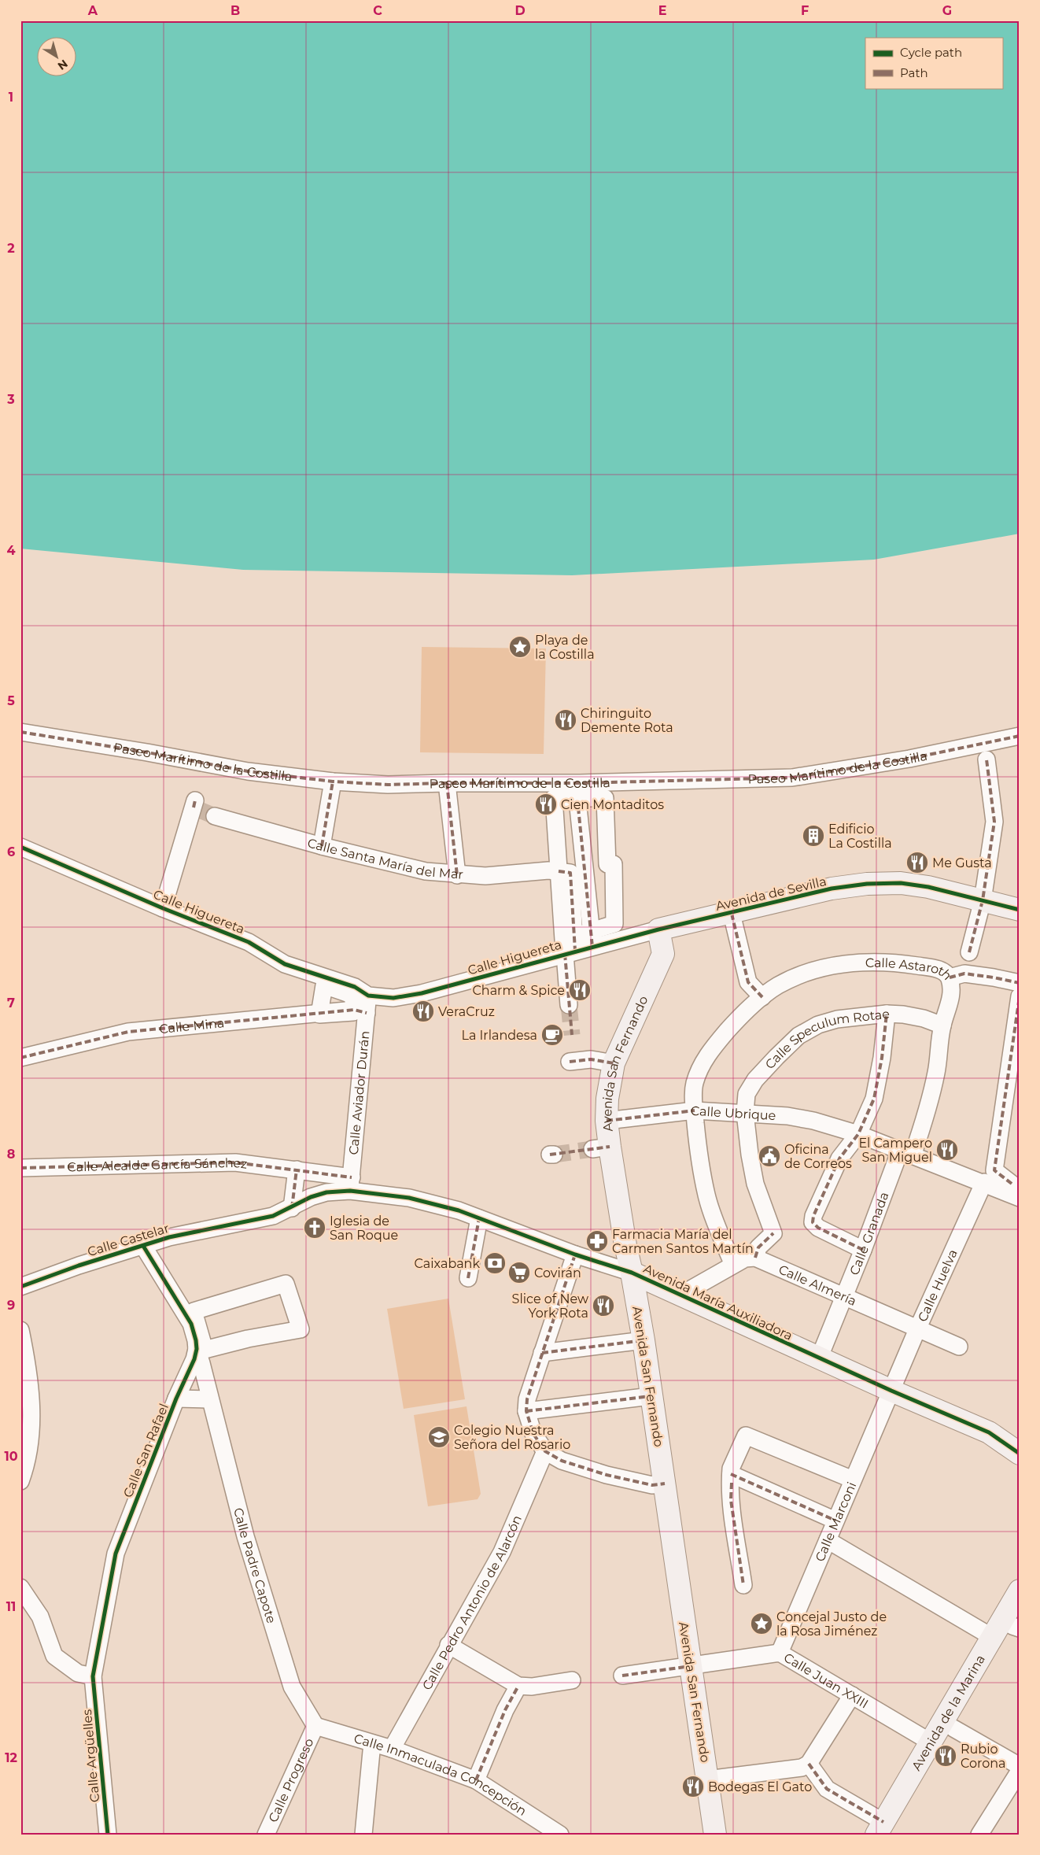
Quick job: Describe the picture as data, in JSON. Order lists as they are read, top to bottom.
{
  "streets": {
    "street": [
      "Paseo Marítimo de la Costilla",
      "Calle Santa María del Mar",
      "Avenida de Sevilla",
      "Calle Higuereta",
      "Calle Astaroth",
      "Calle Mina",
      "Calle Speculum Rotae",
      "Avenida San Fernando",
      "Calle Aviador Durán",
      "Calle Ubrique",
      "Calle Alcalde García Sánchez",
      "Calle Granada",
      "Calle Castelar",
      "Calle Almería",
      "Calle Huelva",
      "Avenida María Auxiliadora",
      "Calle San Rafael",
      "Calle Marconi",
      "Calle Padre Capote",
      "Calle Pedro Antonio de Alarcón",
      "Calle Juan XXIII",
      "Avenida de la Marina",
      "Calle Argüelles",
      "Calle Inmaculada Concepción",
      "Calle Progreso"
    ]
  },
  "crossings": [
    ["Avenida de Sevilla", "Calle Higuereta"],
    ["Avenida de Sevilla", "Avenida San Fernando"],
    ["Calle Higuereta", "Calle Aviador Durán"],
    ["Calle Astaroth", "Calle Speculum Rotae"],
    ["Calle Astaroth", "Calle Ubrique"],
    ["Calle Astaroth", "Calle Granada"],
    ["Calle Mina", "Calle Aviador Durán"],
    ["Calle Speculum Rotae", "Calle Ubrique"],
    ["Calle Speculum Rotae", "Calle Almería"],
    ["Avenida San Fernando", "Calle Ubrique"],
    ["Avenida San Fernando", "Avenida María Auxiliadora"],
    ["Avenida San Fernando", "Calle Juan XXIII"],
    ["Calle Aviador Durán", "Calle Castelar"],
    ["Calle Aviador Durán", "Avenida María Auxiliadora"],
    ["Calle Ubrique", "Calle Granada"],
    ["Calle Ubrique", "Calle Huelva"],
    ["Calle Granada", "Calle Almería"],
    ["Calle Granada", "Avenida María Auxiliadora"],
    ["Calle Castelar", "Avenida María Auxiliadora"],
    ["Calle Almería", "Calle Huelva"],
    ["Calle Huelva", "Avenida María Auxiliadora"],
    ["Calle Huelva", "Calle Marconi"],
    ["Avenida María Auxiliadora", "Calle Marconi"],
    ["Calle San Rafael", "Calle Padre Capote"],
    ["Calle San Rafael", "Calle Argüelles"],
    ["Calle Marconi", "Calle Juan XXIII"],
    ["Calle Padre Capote", "Calle Inmaculada Concepción"],
    ["Calle Padre Capote", "Calle Progreso"],
    ["Calle Pedro Antonio de Alarcón", "Calle Inmaculada Concepción"],
    ["Calle Juan XXIII", "Avenida de la Marina"],
    ["Calle Inmaculada Concepción", "Calle Progreso"]
  ],
  "places": {
    "place": ["Playa de la Costilla", "Concejal Justo de la Rosa Jiménez"],
    "restaurant": [
      "Chiringuito Demente Rota",
      "Cien Montaditos",
      "Me Gusta",
      "Charm & Spice",
      "VeraCruz",
      "El Campero San Miguel",
      "Slice of New York Rota",
      "Rubio Corona",
      "Bodegas El Gato"
    ],
    "building": ["Edificio La Costilla"],
    "cafe": ["La Irlandesa"],
    "public building": ["Oficina de Correos"],
    "church": ["Iglesia de San Roque"],
    "pharmacy": ["Farmacia María del Carmen Santos Martín"],
    "bank": ["Caixabank"],
    "supermarket": ["Covirán"],
    "school or university": ["Colegio Nuestra Señora del Rosario"]
  },
  "legend": ["Cycle path", "Path"],
  "north": "bottom right",
  "grid": {
    "columns": [
      "A",
      "B",
      "C",
      "D",
      "E",
      "F",
      "G"
    ],
    "rows": [
      "1",
      "2",
      "3",
      "4",
      "5",
      "6",
      "7",
      "8",
      "9",
      "10",
      "11",
      "12"
    ]
  }
}
